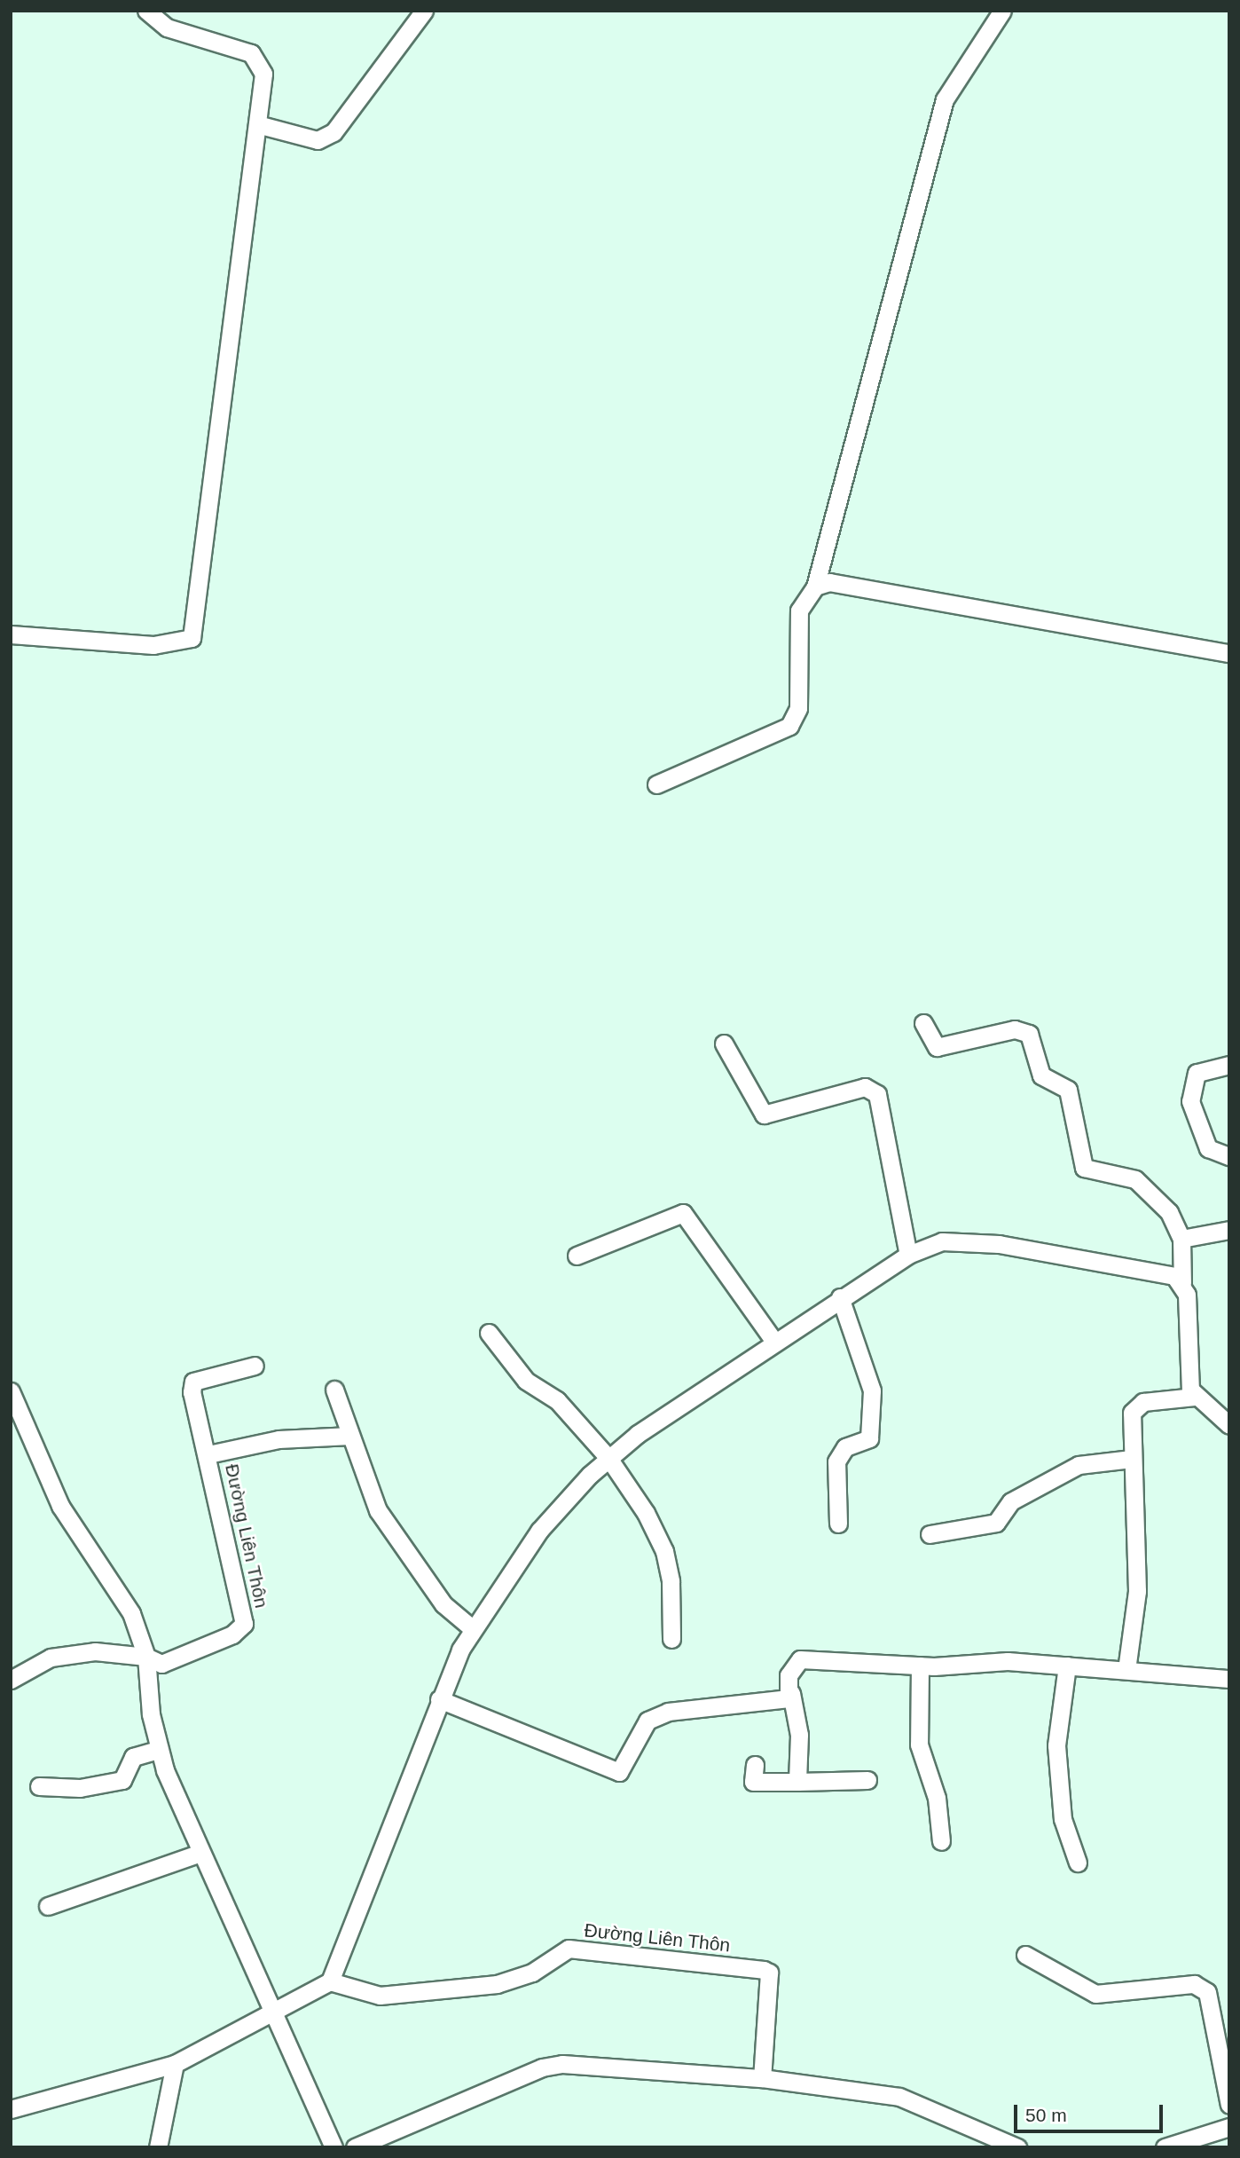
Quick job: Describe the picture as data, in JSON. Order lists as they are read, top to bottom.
{
  "streets": {
    "street": ["Đường Liên Thôn"]
  },
  "scale_bar": "50 m"
}
